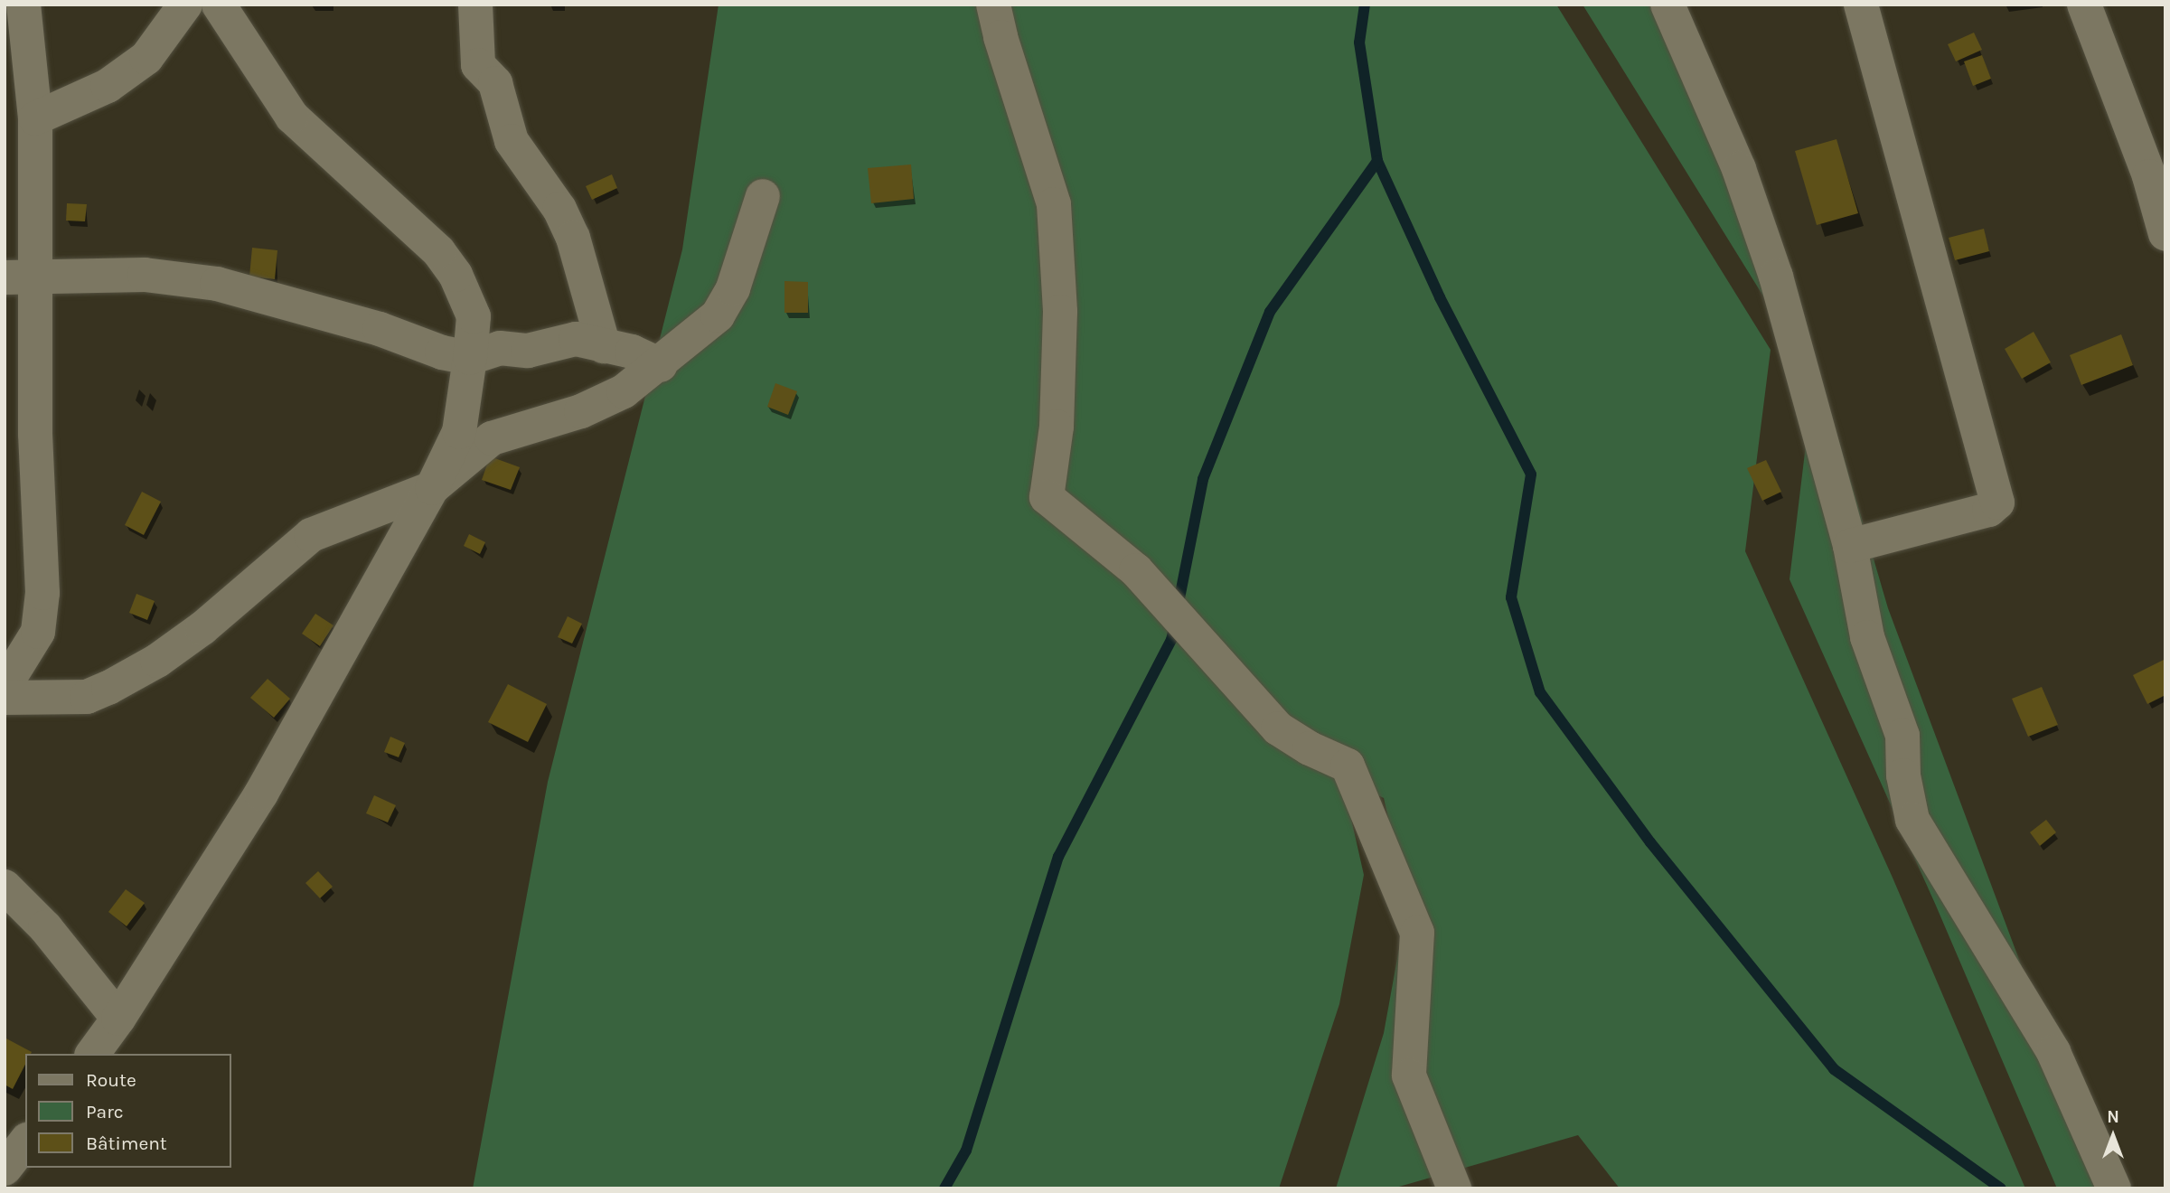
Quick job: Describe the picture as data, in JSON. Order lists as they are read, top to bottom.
{
  "legend": ["Route", "Parc", "Bâtiment"],
  "north": "top"
}
